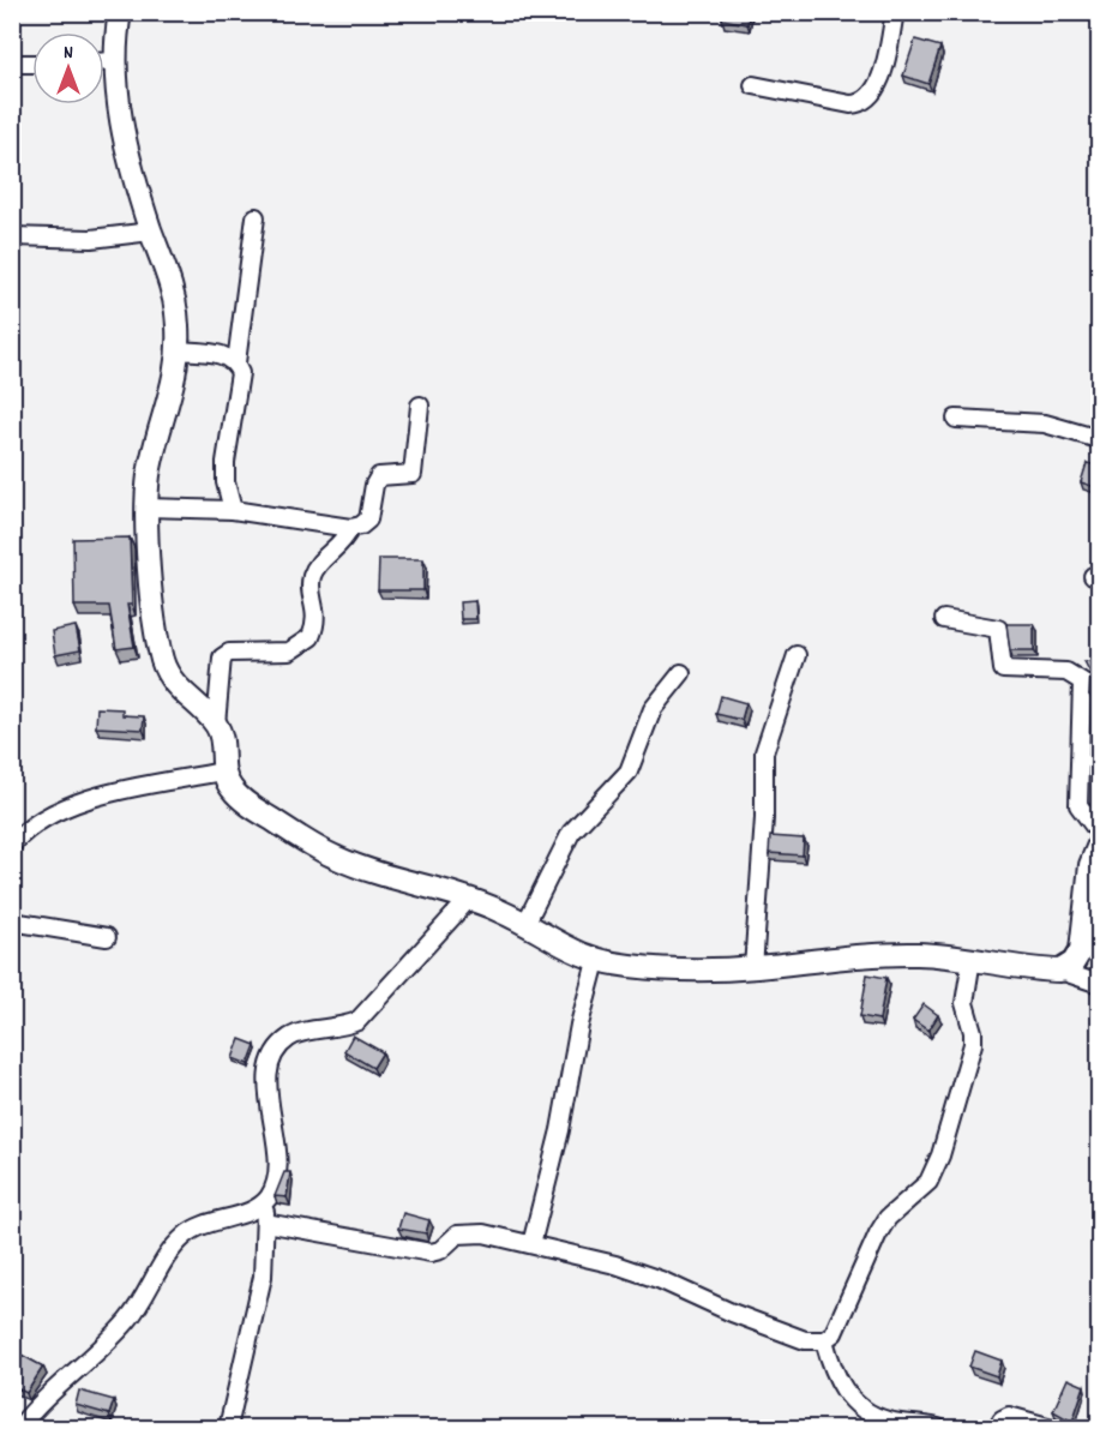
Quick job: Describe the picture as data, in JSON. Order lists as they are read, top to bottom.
{
  "north": "top"
}
